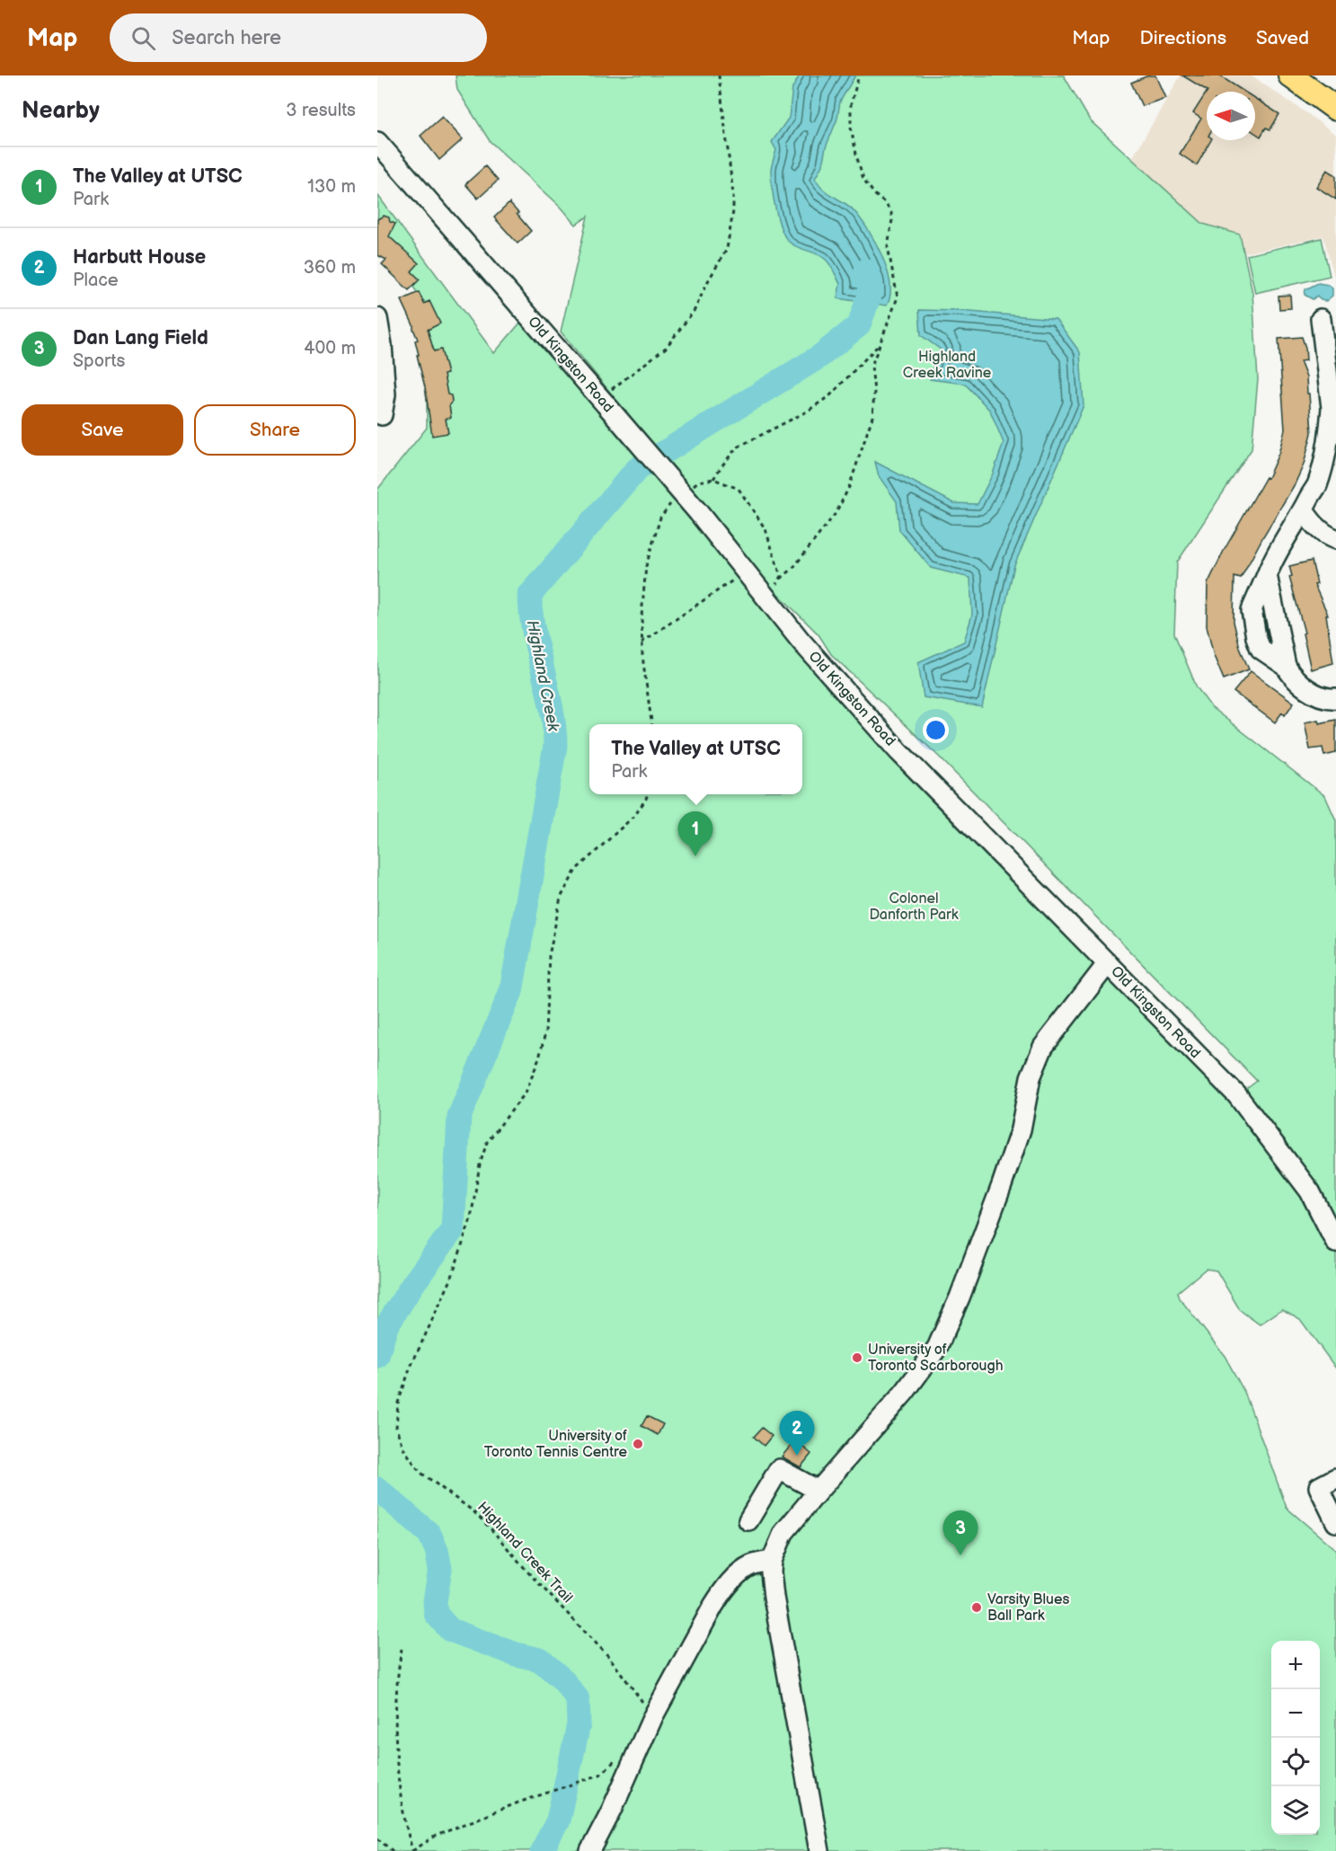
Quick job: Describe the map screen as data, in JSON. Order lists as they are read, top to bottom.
{
  "streets": {
    "street": ["Old Kingston Road"],
    "path": ["Highland Creek Trail"]
  },
  "water": ["Highland Creek"],
  "parks": ["Highland Creek Ravine", "Colonel Danforth Park"],
  "places": ["University of Toronto Scarborough", "University of Toronto Tennis Centre", "Varsity Blues Ball Park"],
  "north": "left",
  "page": {
    "header": "Map",
    "search": "Search here",
    "nav": ["Map", "Directions", "Saved"],
    "heading": ["Nearby", "3 results"],
    "list": [
      {
        "mark": "1",
        "name": "The Valley at UTSC",
        "note": "Park",
        "value": "130 m"
      },
      {
        "mark": "2",
        "name": "Harbutt House",
        "note": "Place",
        "value": "360 m"
      },
      {
        "mark": "3",
        "name": "Dan Lang Field",
        "note": "Sports",
        "value": "400 m"
      }
    ],
    "buttons": ["Save", "Share"],
    "popup": ["The Valley at UTSC", "Park"],
    "pins": ["1", "2", "3"],
    "map_buttons": ["+", "−"]
  }
}
